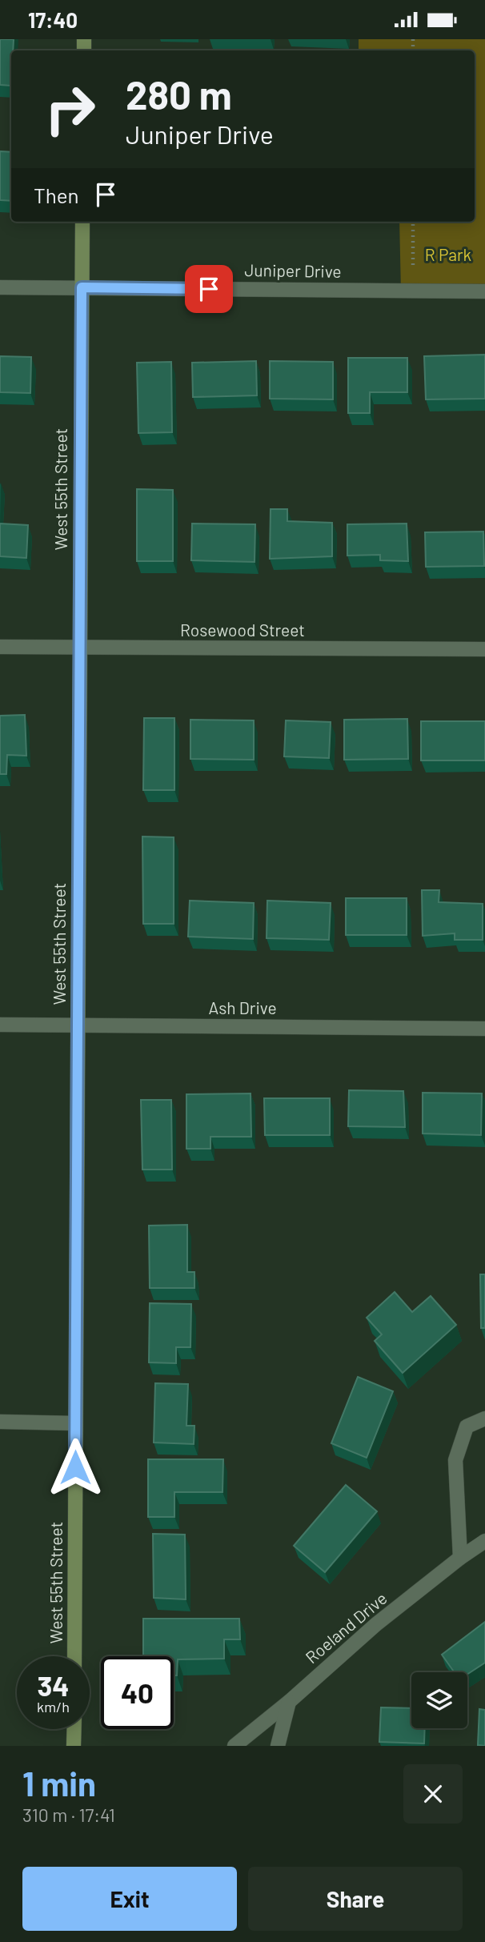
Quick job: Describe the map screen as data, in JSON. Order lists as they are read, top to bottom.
{
  "streets": {
    "street": [
      "Juniper Drive",
      "West 55th Street",
      "Rosewood Street",
      "Ash Drive",
      "Roeland Drive"
    ]
  },
  "crossings": [
    ["Juniper Drive", "West 55th Street"],
    ["West 55th Street", "Rosewood Street"],
    ["West 55th Street", "Ash Drive"]
  ],
  "parks": ["R Park"],
  "page": {
    "status": "17:40",
    "turn": ["280 m", "Juniper Drive"],
    "then": "Then",
    "speed": "34 km/h",
    "limit": "40",
    "heading": ["1 min", "310 m · 17:41"],
    "buttons": ["Exit", "Share"]
  }
}
